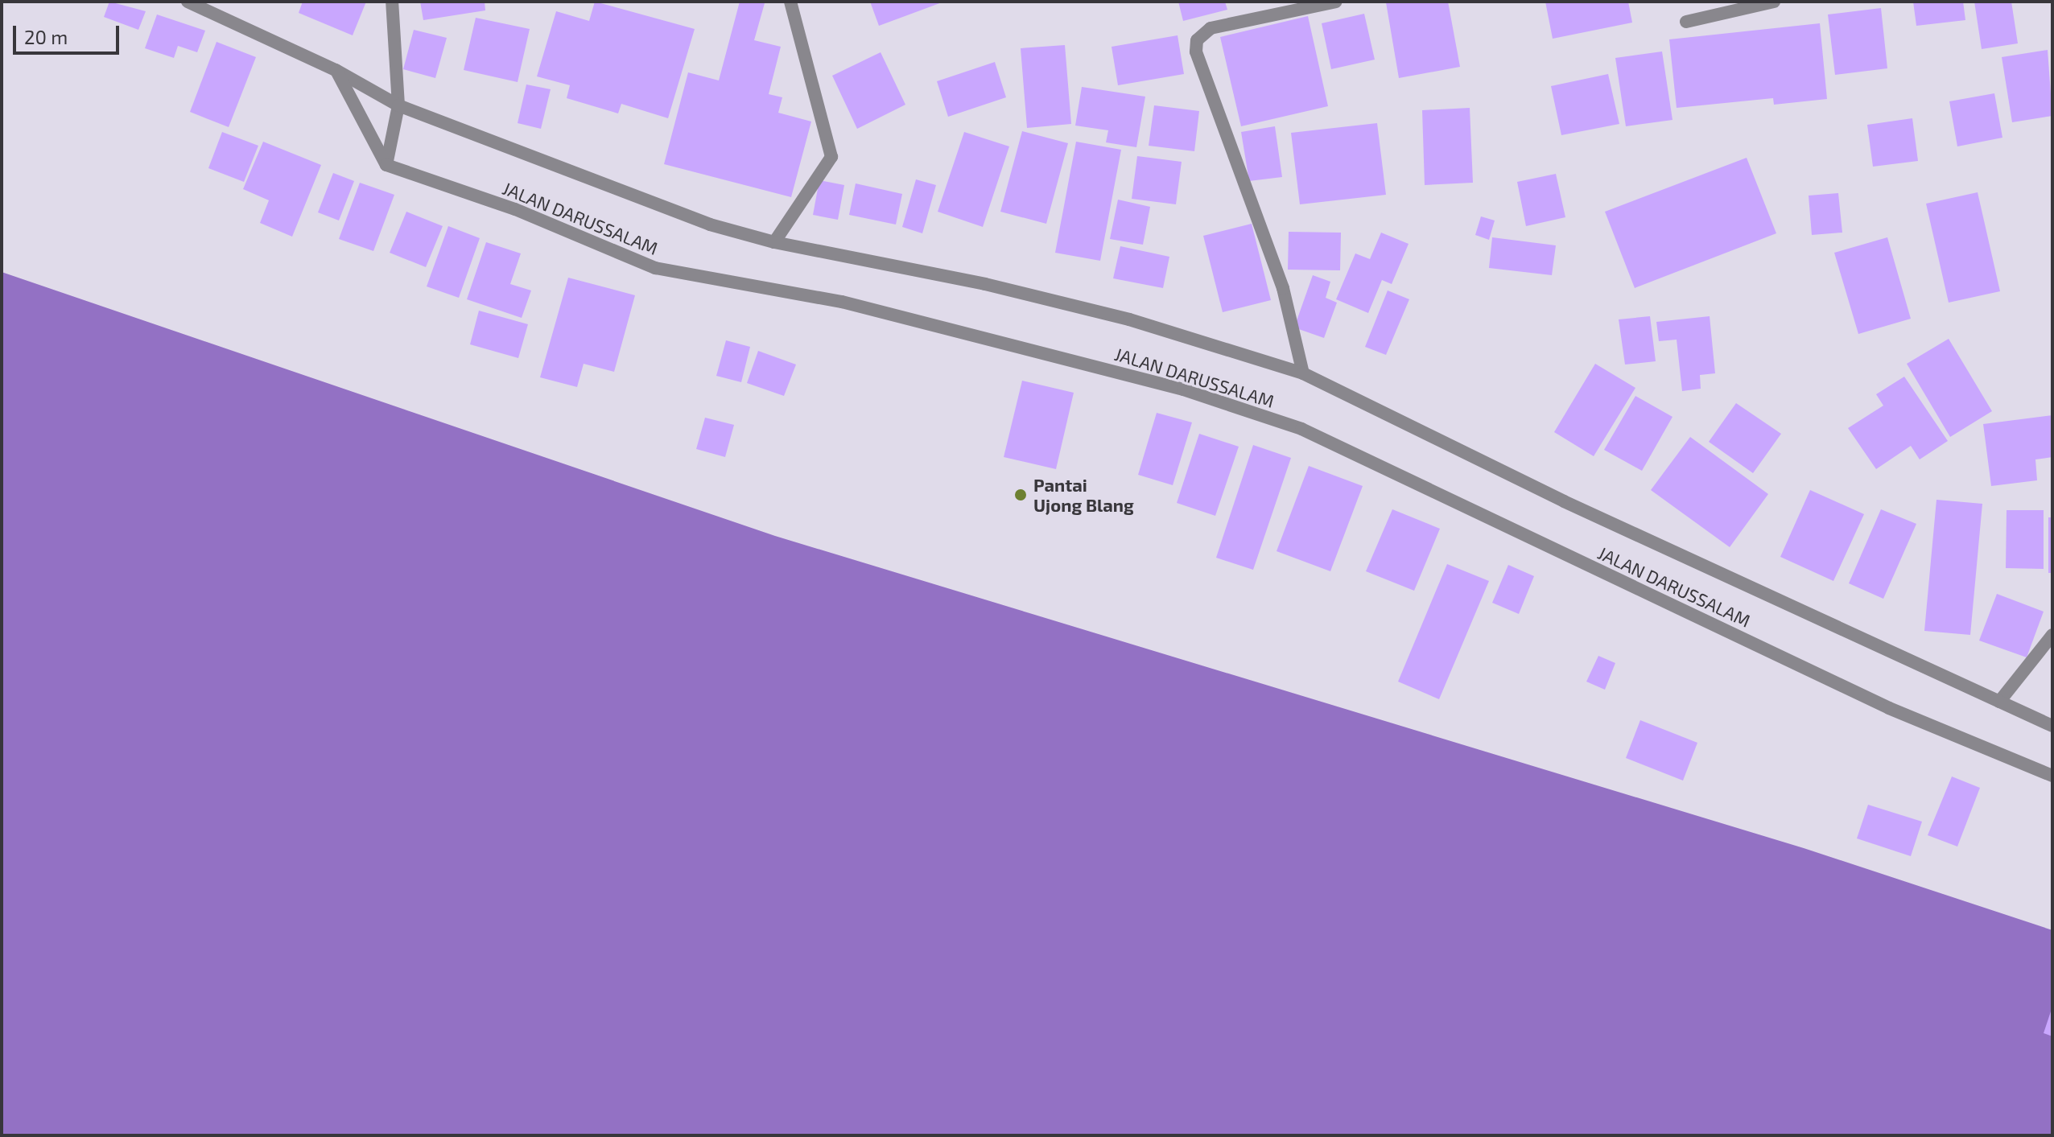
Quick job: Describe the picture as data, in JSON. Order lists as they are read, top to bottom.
{
  "streets": {
    "street": ["JALAN DARUSSALAM"]
  },
  "places": ["Pantai Ujong Blang"],
  "scale_bar": "20 m"
}
